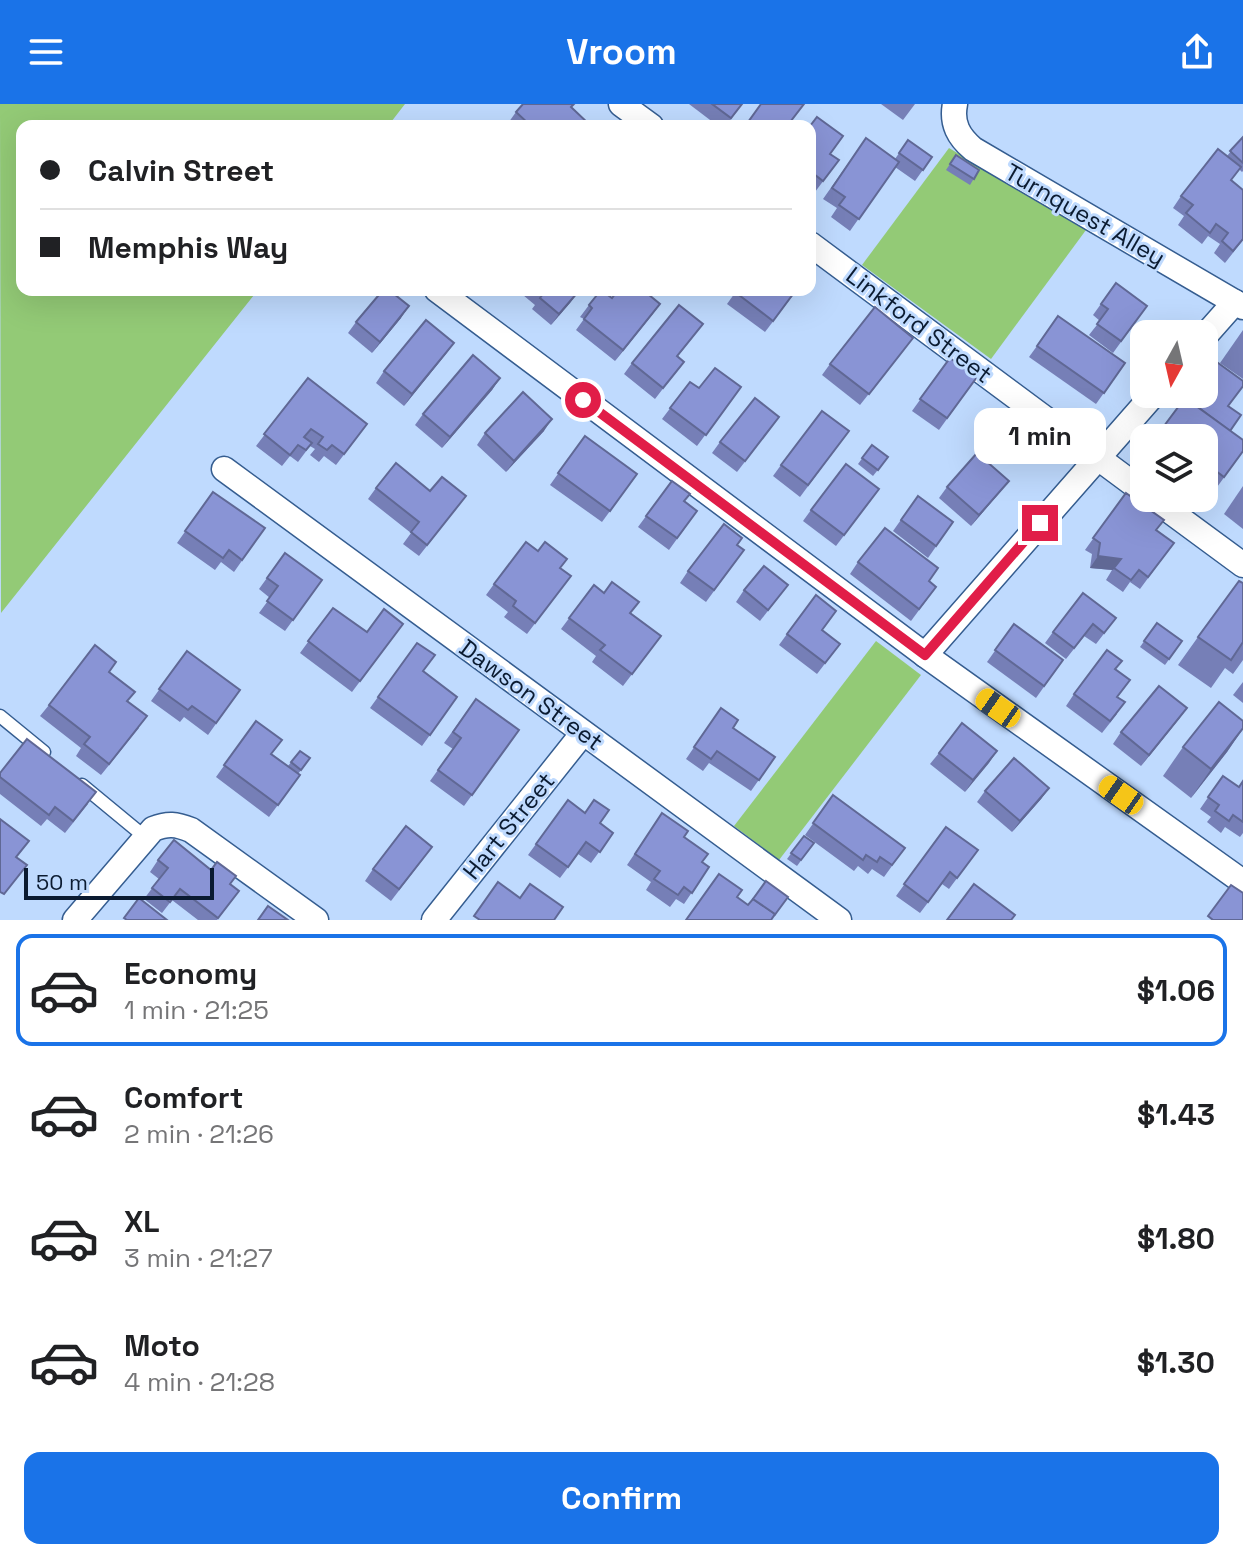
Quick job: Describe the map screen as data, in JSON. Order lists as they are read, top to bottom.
{
  "streets": {
    "street": [
      "Turnquest Alley",
      "Linkford Street",
      "Dawson Street",
      "Hart Street"
    ]
  },
  "crossings": [
    ["Dawson Street", "Hart Street"]
  ],
  "scale_bar": "50 m",
  "north": "bottom",
  "page": {
    "header": "Vroom",
    "banner": ["Calvin Street", "Memphis Way"],
    "bubble": "1 min",
    "scale": "50 m",
    "list": [
      {
        "name": "Economy",
        "note": "1 min · 21:25",
        "value": "$1.06"
      },
      {
        "name": "Comfort",
        "note": "2 min · 21:26",
        "value": "$1.43"
      },
      {
        "name": "XL",
        "note": "3 min · 21:27",
        "value": "$1.80"
      },
      {
        "name": "Moto",
        "note": "4 min · 21:28",
        "value": "$1.30"
      }
    ],
    "buttons": "Confirm"
  }
}
